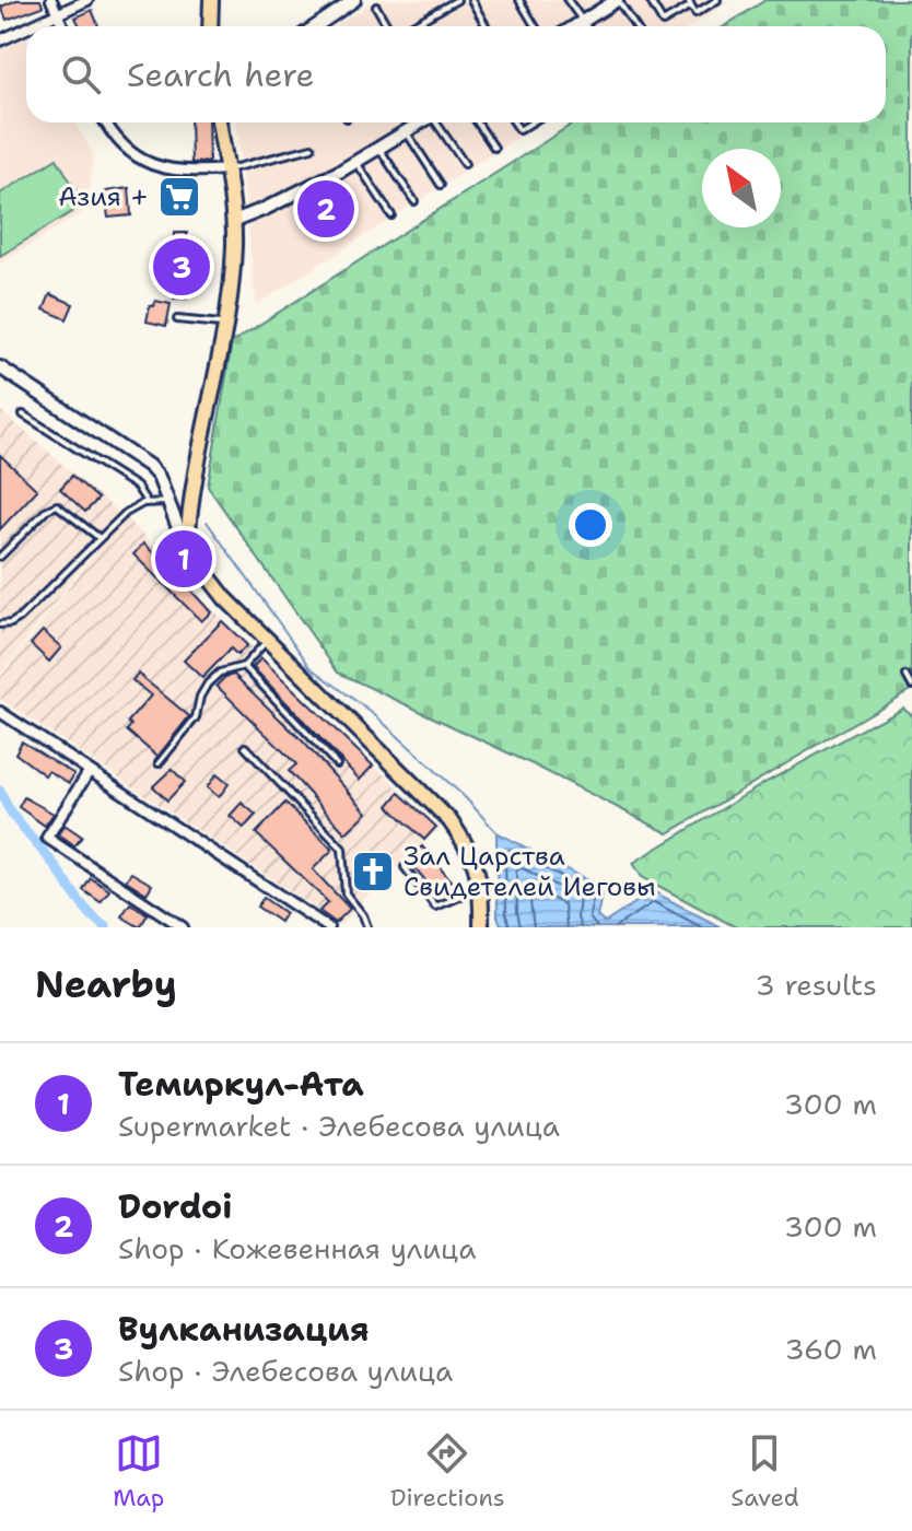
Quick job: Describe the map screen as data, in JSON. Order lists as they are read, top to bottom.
{
  "places": {
    "supermarket": ["Азия +"],
    "church": ["Зал Царства Свидетелей Иеговы"]
  },
  "north": "top left",
  "page": {
    "search": "Search here",
    "pins": ["2", "3", "1"],
    "heading": ["Nearby", "3 results"],
    "list": [
      {
        "mark": "1",
        "name": "Темиркул-Ата",
        "note": "Supermarket · Элебесова улица",
        "value": "300 m"
      },
      {
        "mark": "2",
        "name": "Dordoi",
        "note": "Shop · Кожевенная улица",
        "value": "300 m"
      },
      {
        "mark": "3",
        "name": "Вулканизация",
        "note": "Shop · Элебесова улица",
        "value": "360 m"
      }
    ],
    "nav": ["Map", "Directions", "Saved"]
  }
}
